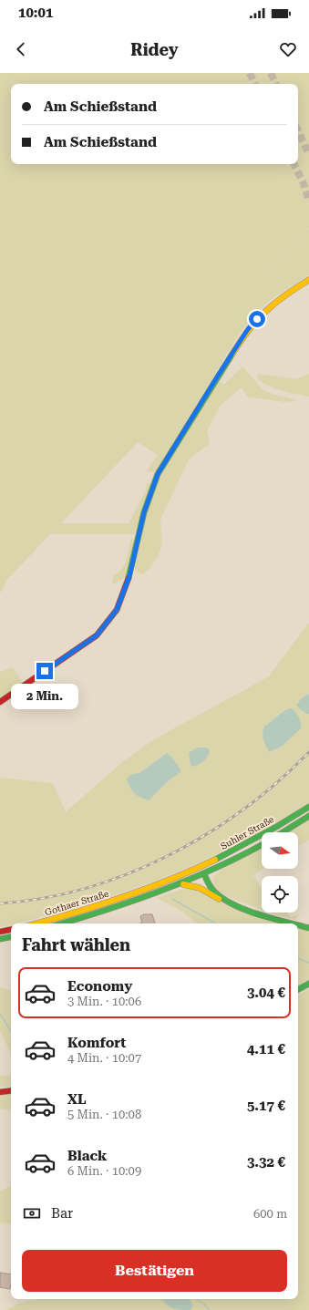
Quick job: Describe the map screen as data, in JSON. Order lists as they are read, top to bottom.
{
  "streets": {
    "street": ["Suhler Straße", "Gothaer Straße"]
  },
  "crossings": [
    ["Suhler Straße", "Gothaer Straße"]
  ],
  "north": "right",
  "page": {
    "status": "10:01",
    "header": "Ridey",
    "banner": ["Am Schießstand", "Am Schießstand"],
    "bubble": "2 Min.",
    "heading": "Fahrt wählen",
    "list": [
      {
        "name": "Economy",
        "note": "3 Min. · 10:06",
        "value": "3.04 €"
      },
      {
        "name": "Komfort",
        "note": "4 Min. · 10:07",
        "value": "4.11 €"
      },
      {
        "name": "XL",
        "note": "5 Min. · 10:08",
        "value": "5.17 €"
      },
      {
        "name": "Black",
        "note": "6 Min. · 10:09",
        "value": "3.32 €"
      }
    ],
    "pay": ["Bar", "600 m"],
    "buttons": "Bestätigen"
  }
}
